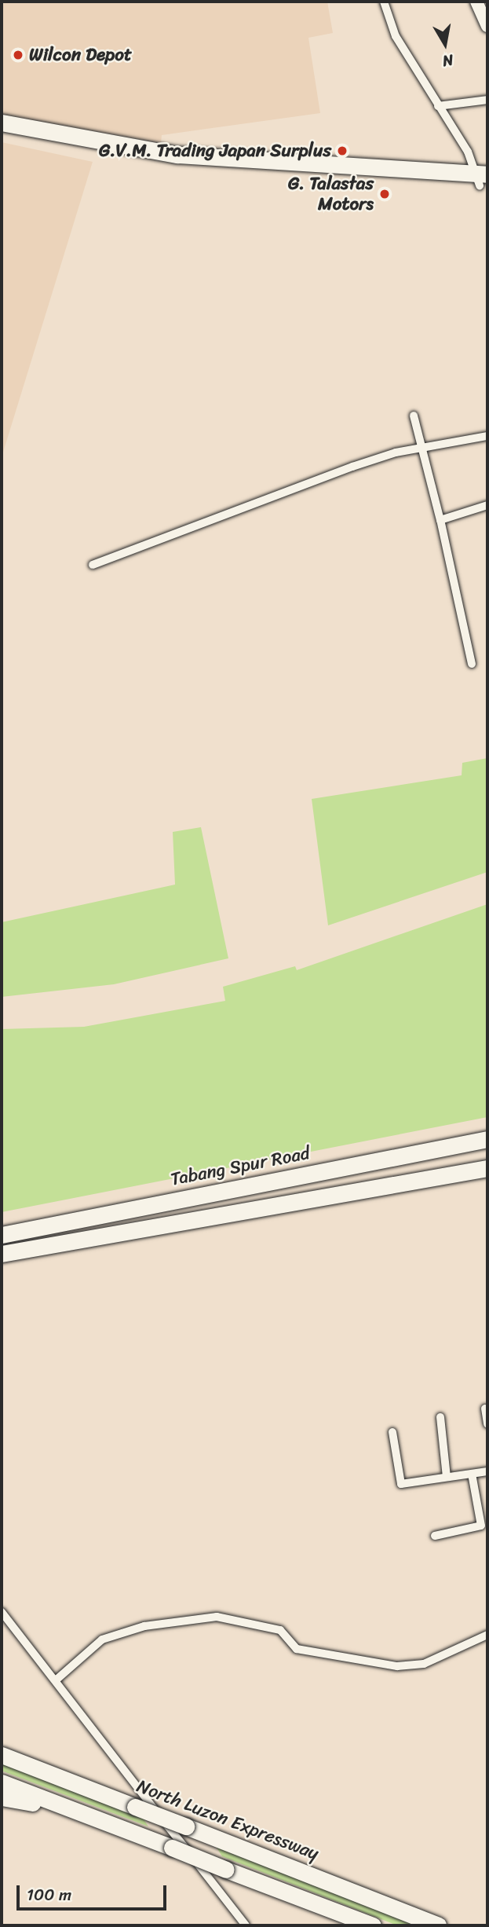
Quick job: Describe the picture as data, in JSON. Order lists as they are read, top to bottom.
{
  "streets": {
    "highway": ["Tabang Spur Road", "North Luzon Expressway"]
  },
  "places": ["Wilcon Depot", "G.V.M. Trading Japan Surplus", "G. Talastas Motors"],
  "scale_bar": "100 m",
  "north": "bottom"
}
